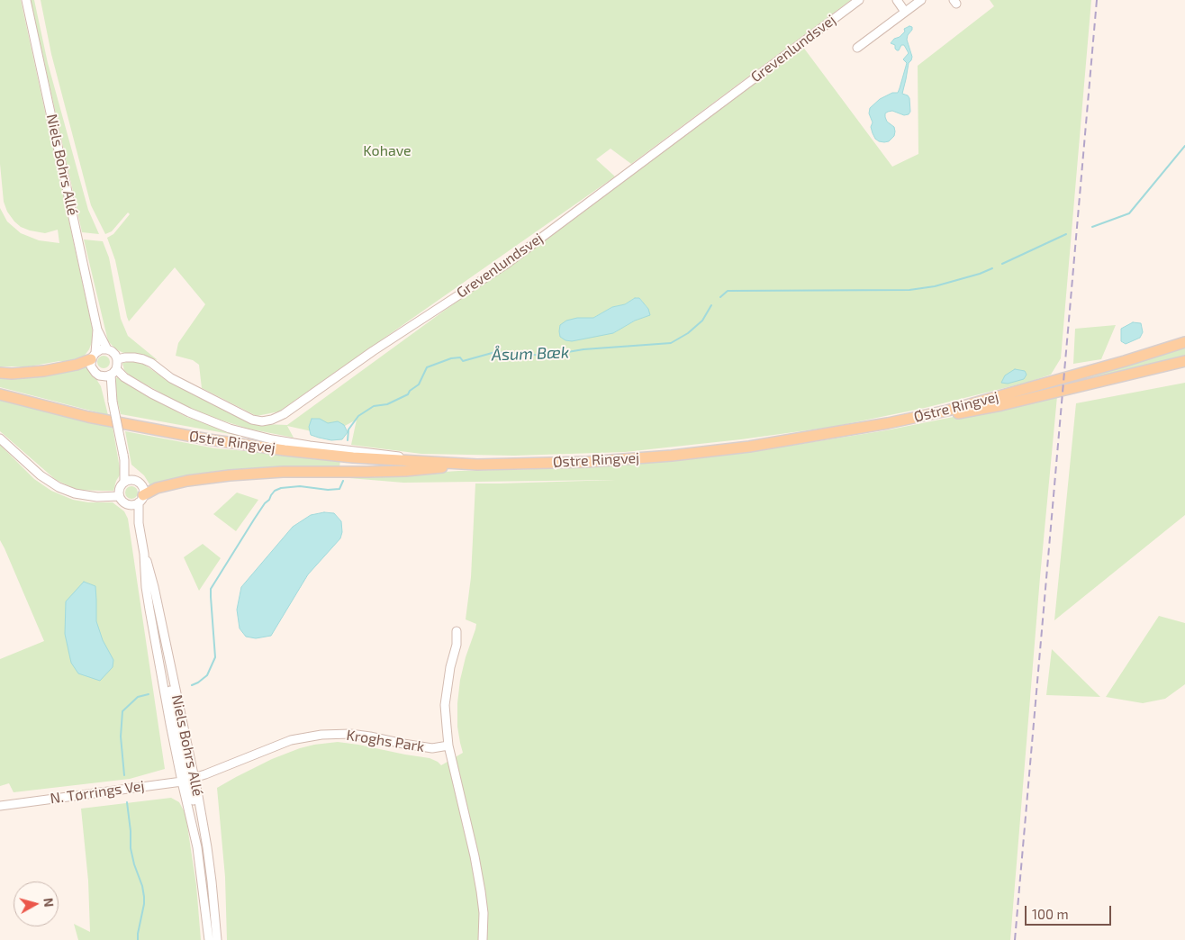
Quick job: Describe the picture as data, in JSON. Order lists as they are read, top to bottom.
{
  "streets": {
    "main road": ["Østre Ringvej"],
    "street": [
      "Grevenlundsvej",
      "Niels Bohrs Allé",
      "Kroghs Park",
      "N. Tørrings Vej"
    ]
  },
  "crossings": [
    ["Grevenlundsvej", "Niels Bohrs Allé"],
    ["Niels Bohrs Allé", "Kroghs Park"],
    ["Niels Bohrs Allé", "N. Tørrings Vej"],
    ["Kroghs Park", "N. Tørrings Vej"]
  ],
  "water": ["Åsum Bæk"],
  "parks": ["Kohave"],
  "scale_bar": "100 m",
  "north": "right"
}
